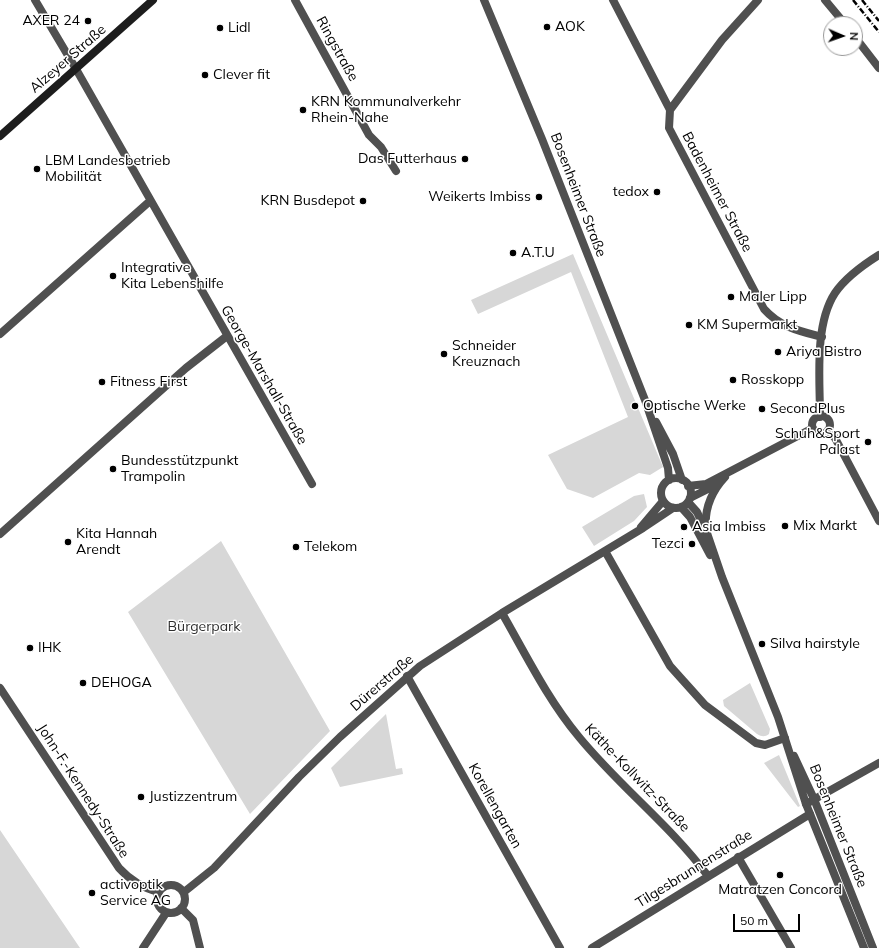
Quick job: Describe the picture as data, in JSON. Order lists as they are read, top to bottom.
{
  "streets": {
    "main road": ["Alzeyer Straße"],
    "street": [
      "Ringstraße",
      "Badenheimer Straße",
      "Bosenheimer Straße",
      "George-Marshall-Straße",
      "Dürerstraße",
      "Käthe-Kollwitz-Straße",
      "John-F.-Kennedy-Straße",
      "Korellengarten",
      "Tilgesbrunnenstraße"
    ]
  },
  "crossings": [
    ["Alzeyer Straße", "George-Marshall-Straße"],
    ["Bosenheimer Straße", "Dürerstraße"],
    ["Bosenheimer Straße", "Tilgesbrunnenstraße"],
    ["Dürerstraße", "Käthe-Kollwitz-Straße"],
    ["Dürerstraße", "John-F.-Kennedy-Straße"],
    ["Dürerstraße", "Korellengarten"],
    ["Käthe-Kollwitz-Straße", "Tilgesbrunnenstraße"]
  ],
  "parks": ["Bürgerpark"],
  "places": [
    "AXER 24",
    "AOK",
    "Lidl",
    "Clever fit",
    "KRN Kommunalverkehr Rhein-Nahe",
    "Das Futterhaus",
    "LBM Landesbetrieb Mobilität",
    "tedox",
    "Weikerts Imbiss",
    "KRN Busdepot",
    "A.T.U",
    "Integrative Kita Lebenshilfe",
    "Maler Lipp",
    "KM Supermarkt",
    "Ariya Bistro",
    "Schneider Kreuznach",
    "Rosskopp",
    "Fitness First",
    "Optische Werke",
    "SecondPlus",
    "Schuh&Sport Palast",
    "Bundesstützpunkt Trampolin",
    "Mix Markt",
    "Asia Imbiss",
    "Kita Hannah Arendt",
    "Tezci",
    "Telekom",
    "Silva hairstyle",
    "IHK",
    "DEHOGA",
    "Justizzentrum",
    "Matratzen Concord",
    "activoptik Service AG"
  ],
  "scale_bar": "50 m",
  "north": "right"
}
